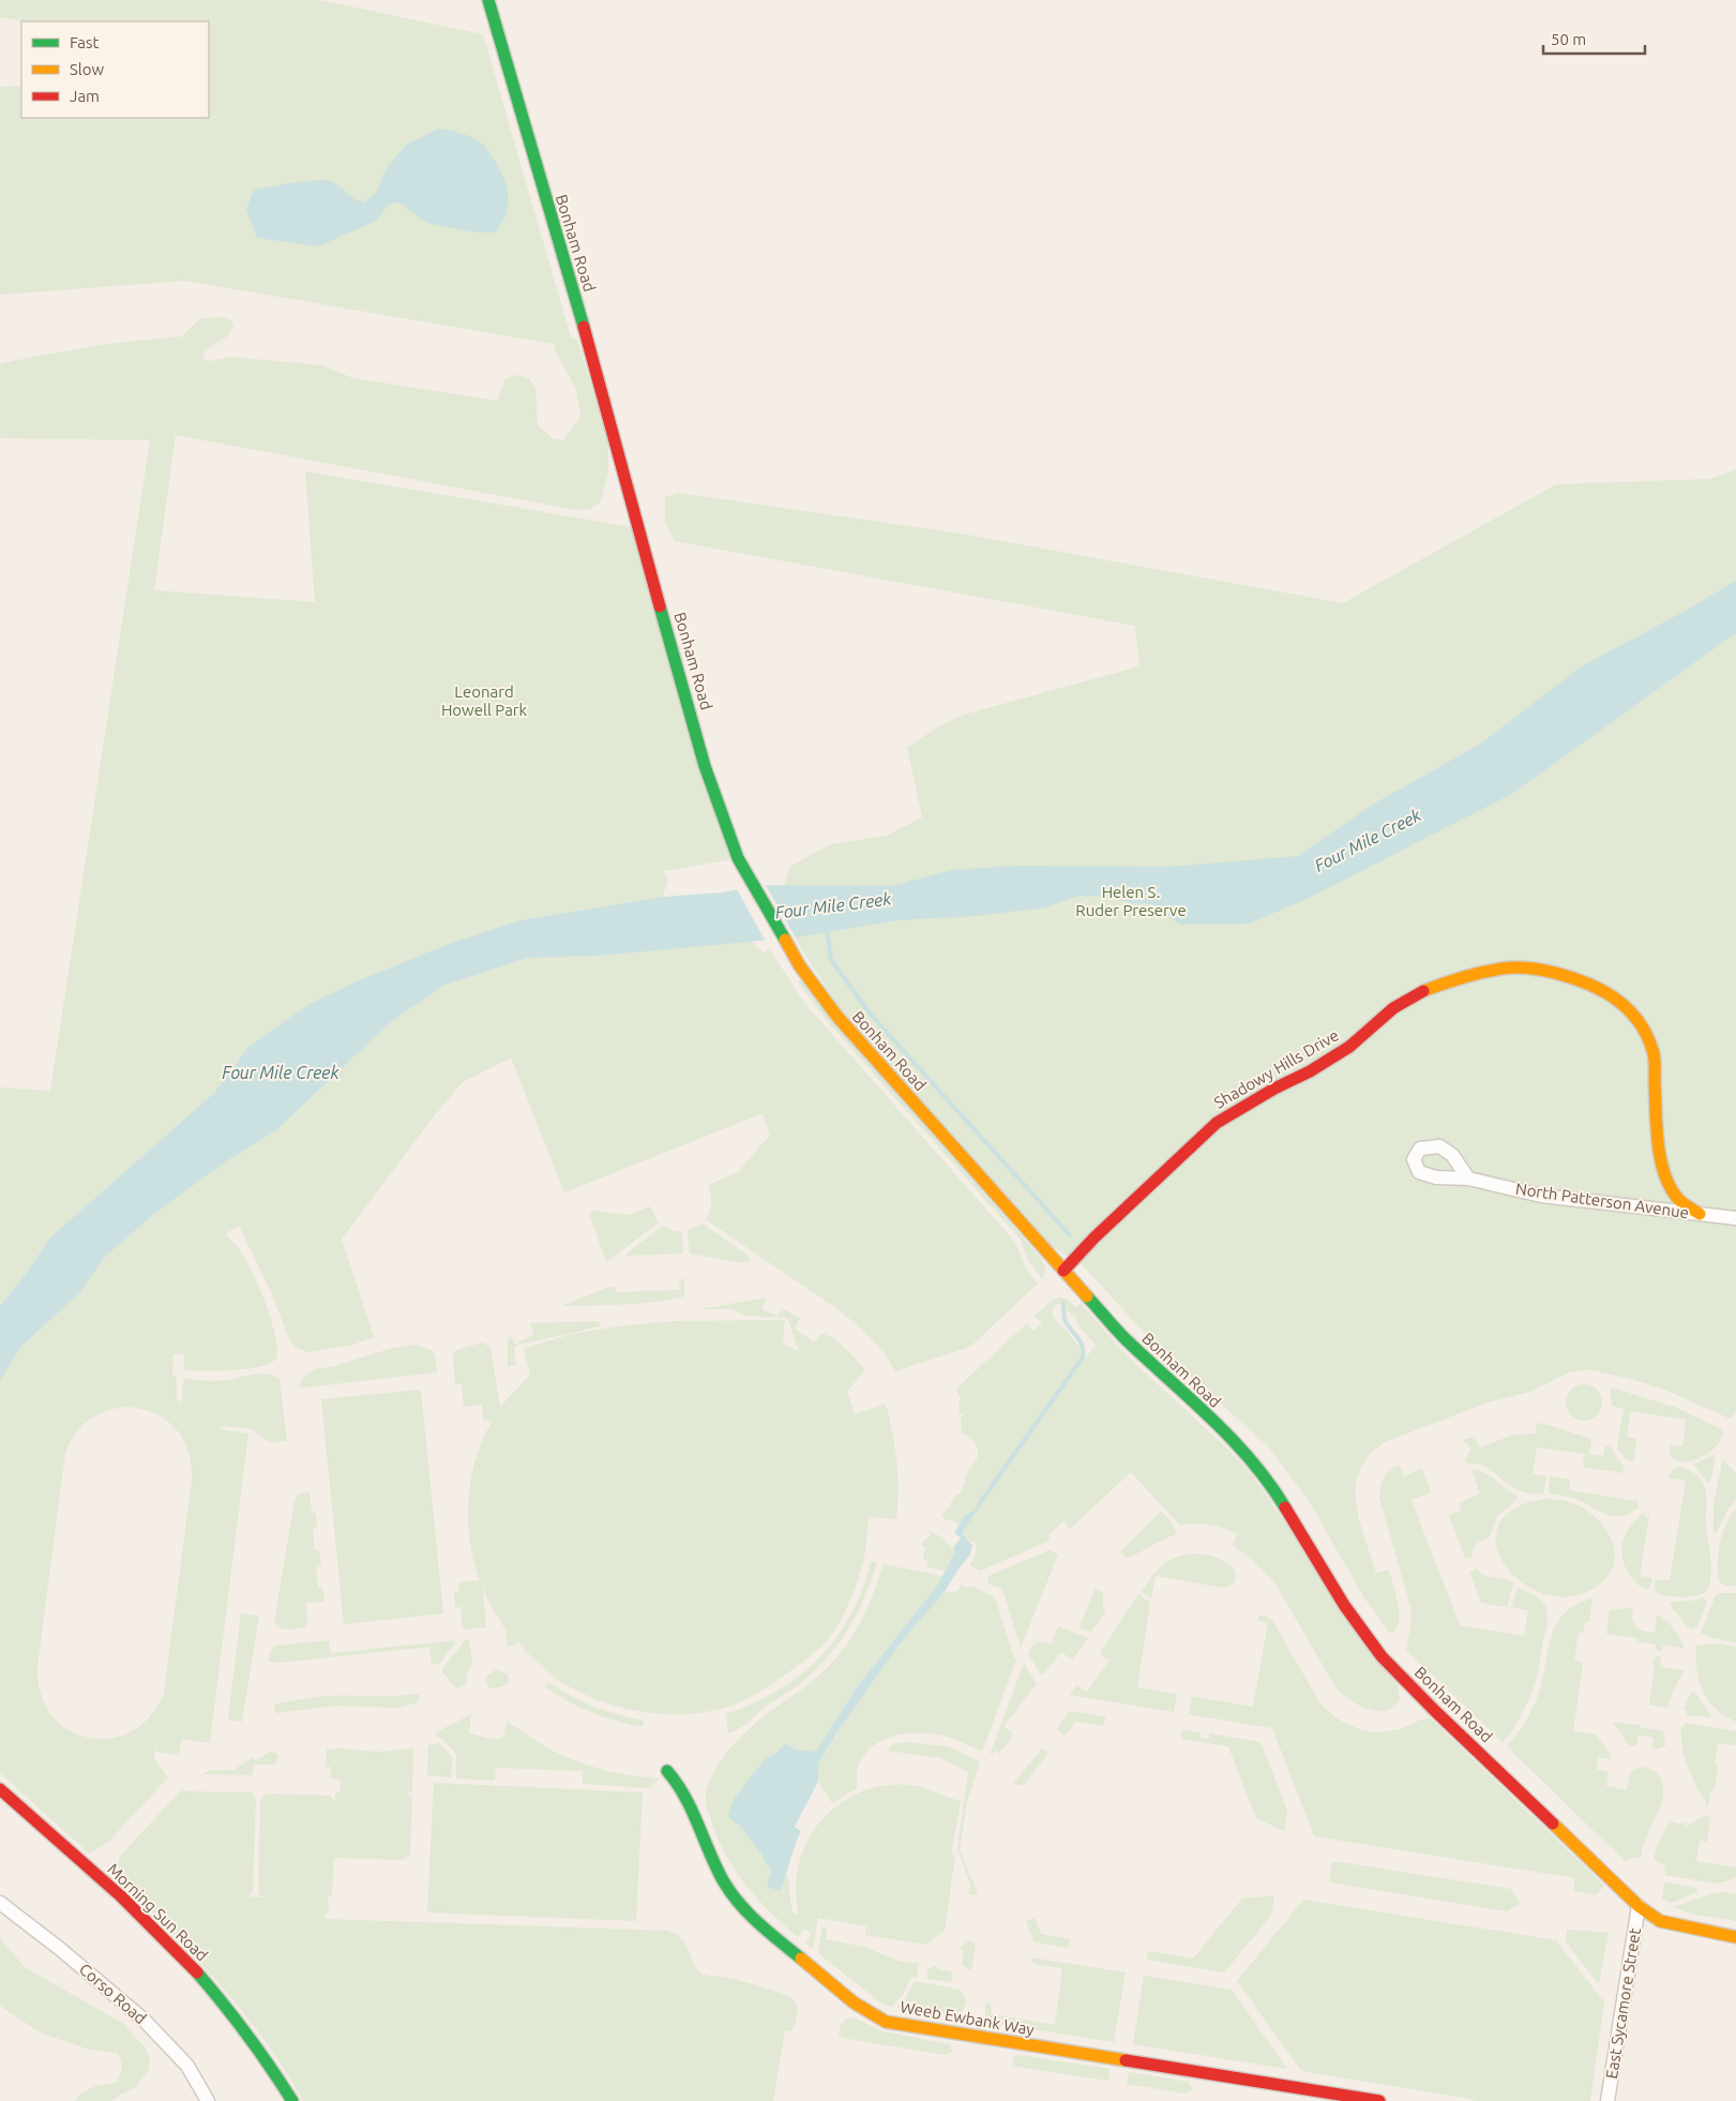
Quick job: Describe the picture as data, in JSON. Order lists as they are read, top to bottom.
{
  "streets": {
    "street": [
      "Bonham Road",
      "Shadowy Hills Drive",
      "North Patterson Avenue",
      "Morning Sun Road",
      "Corso Road",
      "East Sycamore Street",
      "Weeb Ewbank Way"
    ]
  },
  "crossings": [
    ["Bonham Road", "Shadowy Hills Drive"],
    ["Bonham Road", "East Sycamore Street"],
    ["Shadowy Hills Drive", "North Patterson Avenue"]
  ],
  "water": ["Four Mile Creek"],
  "parks": ["Leonard Howell Park", "Helen S. Ruder Preserve"],
  "legend": ["Fast", "Slow", "Jam"],
  "scale_bar": "50 m"
}
